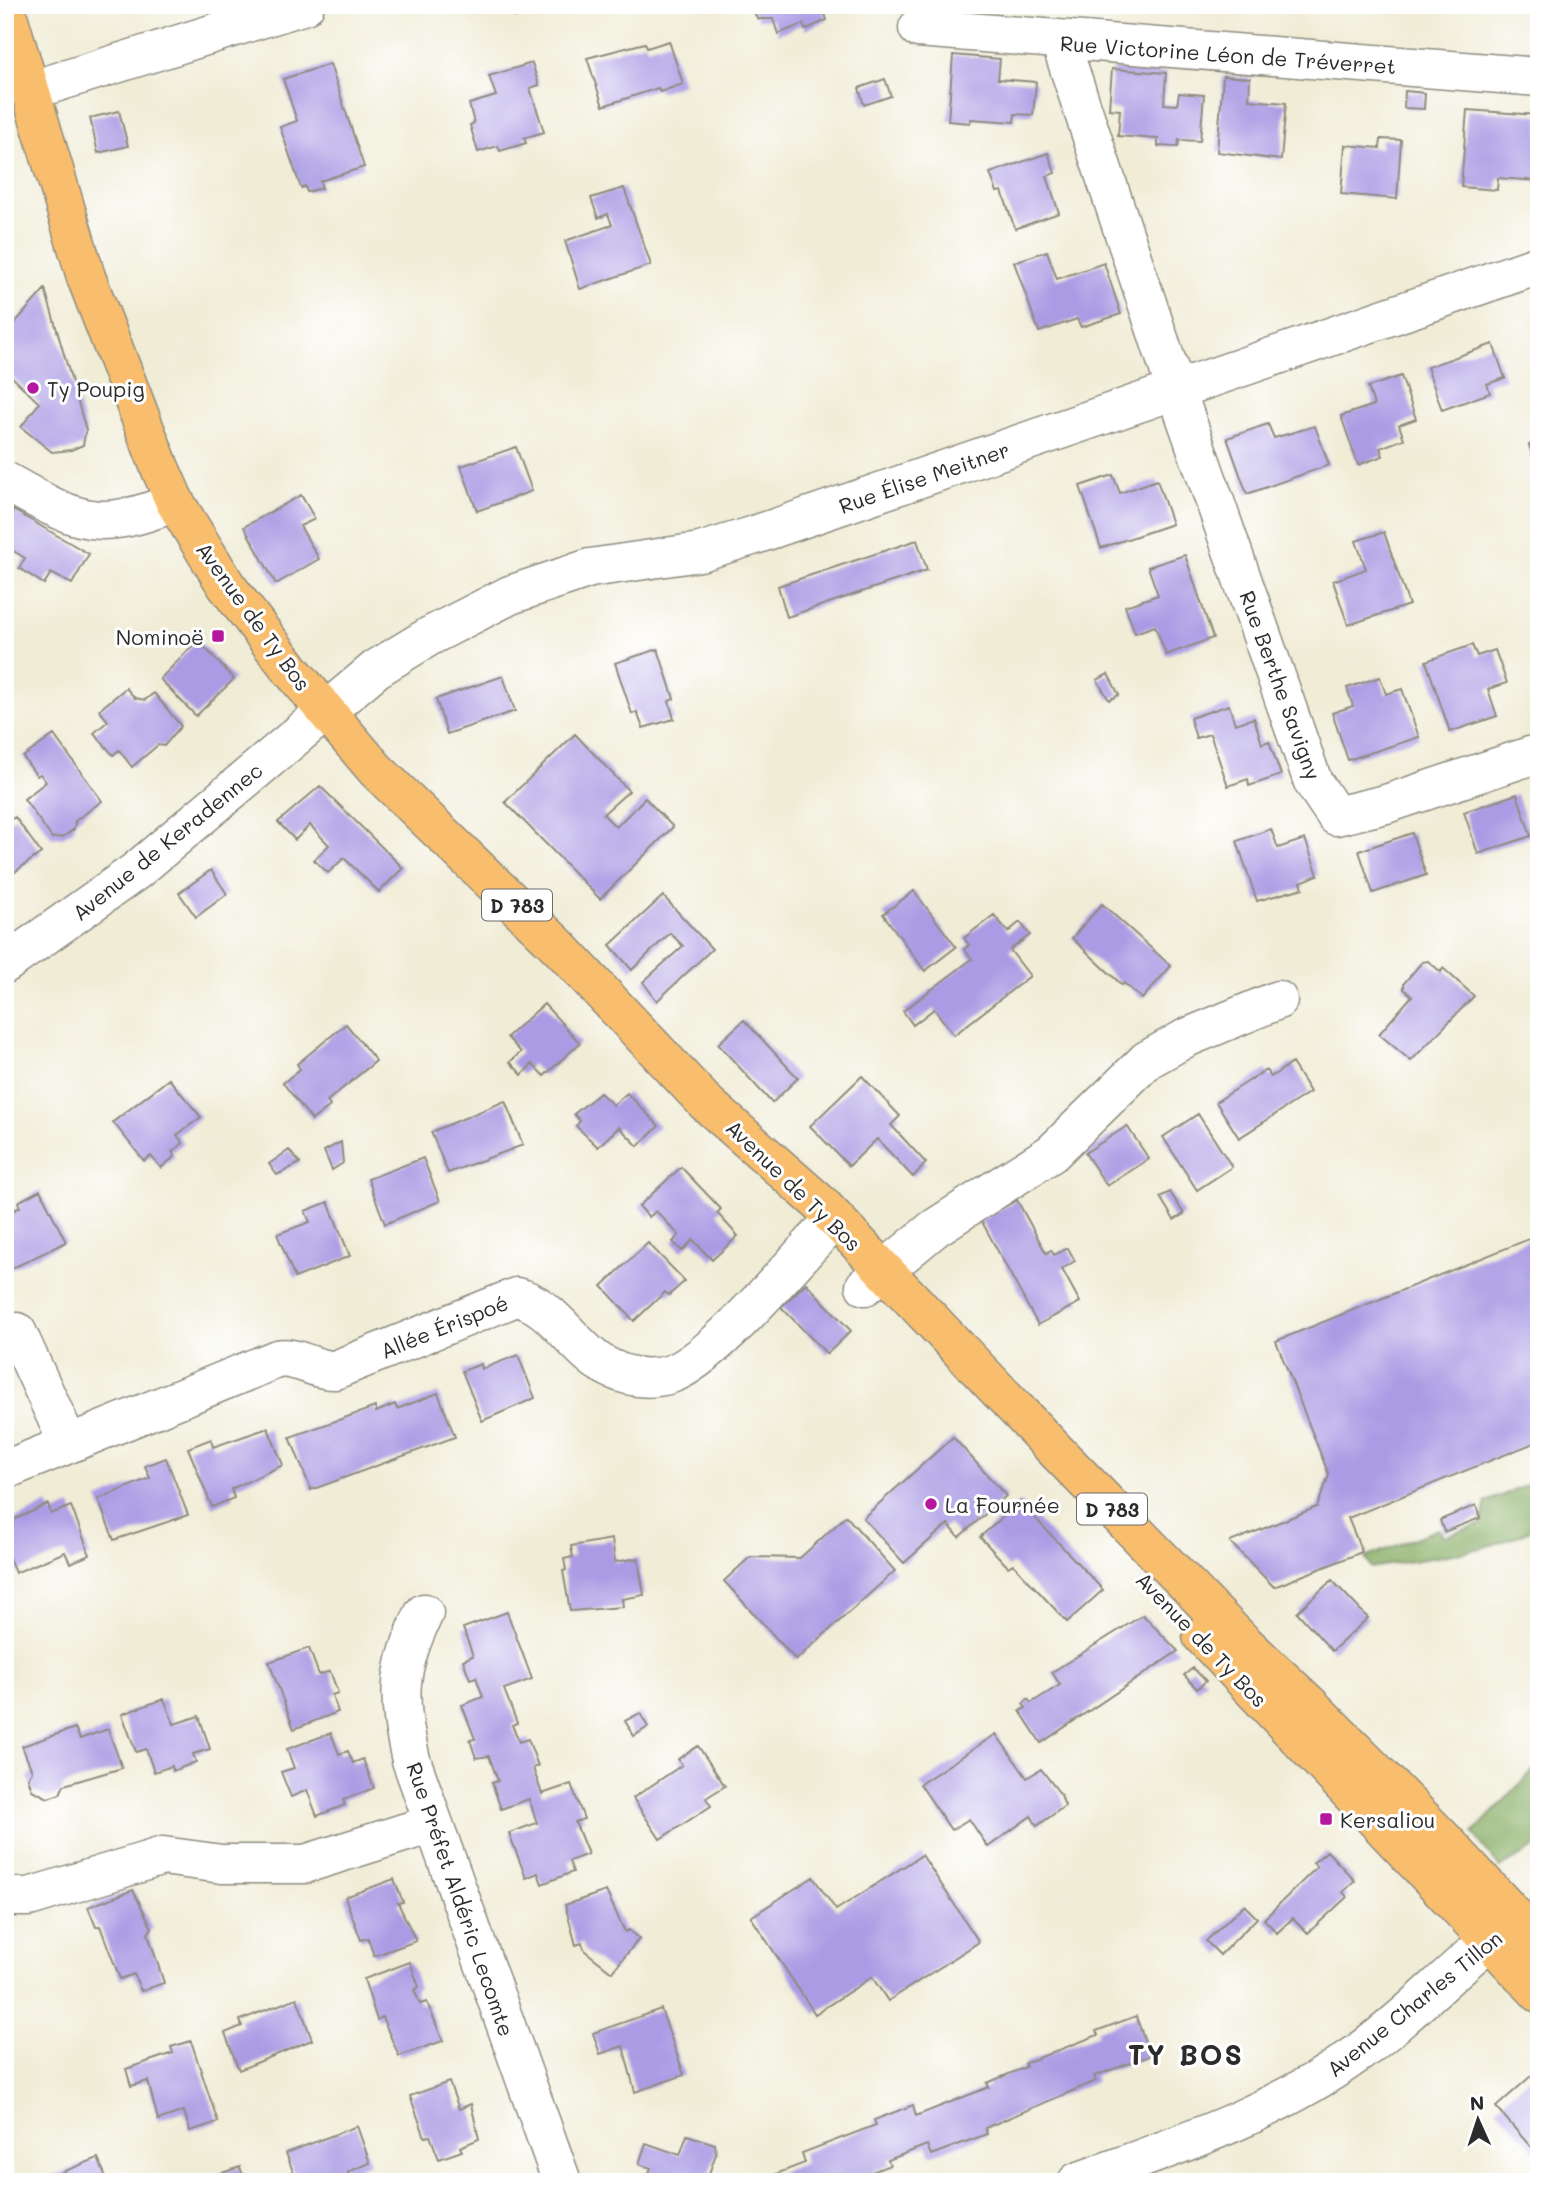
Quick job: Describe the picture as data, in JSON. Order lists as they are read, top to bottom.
{
  "streets": {
    "main road": ["Avenue de Ty Bos", "D 783"],
    "street": [
      "Rue Victorine Léon de Tréverret",
      "Rue Élise Meitner",
      "Rue Berthe Savigny",
      "Avenue de Keradennec",
      "Allée Érispoé",
      "Rue Préfet Aldéric Lecomte",
      "Avenue Charles Tillon"
    ]
  },
  "crossings": [
    ["Rue Élise Meitner", "Avenue de Ty Bos"],
    ["Rue Élise Meitner", "Rue Berthe Savigny"],
    ["Rue Élise Meitner", "Avenue de Keradennec"],
    ["Avenue de Ty Bos", "Avenue de Keradennec"],
    ["Avenue de Ty Bos", "Allée Érispoé"],
    ["Avenue de Ty Bos", "Avenue Charles Tillon"]
  ],
  "districts": ["TY BOS"],
  "places": {
    "other": ["Ty Poupig", "La Fournée"],
    "transit": ["Nominoë", "Kersaliou"]
  },
  "north": "top"
}
